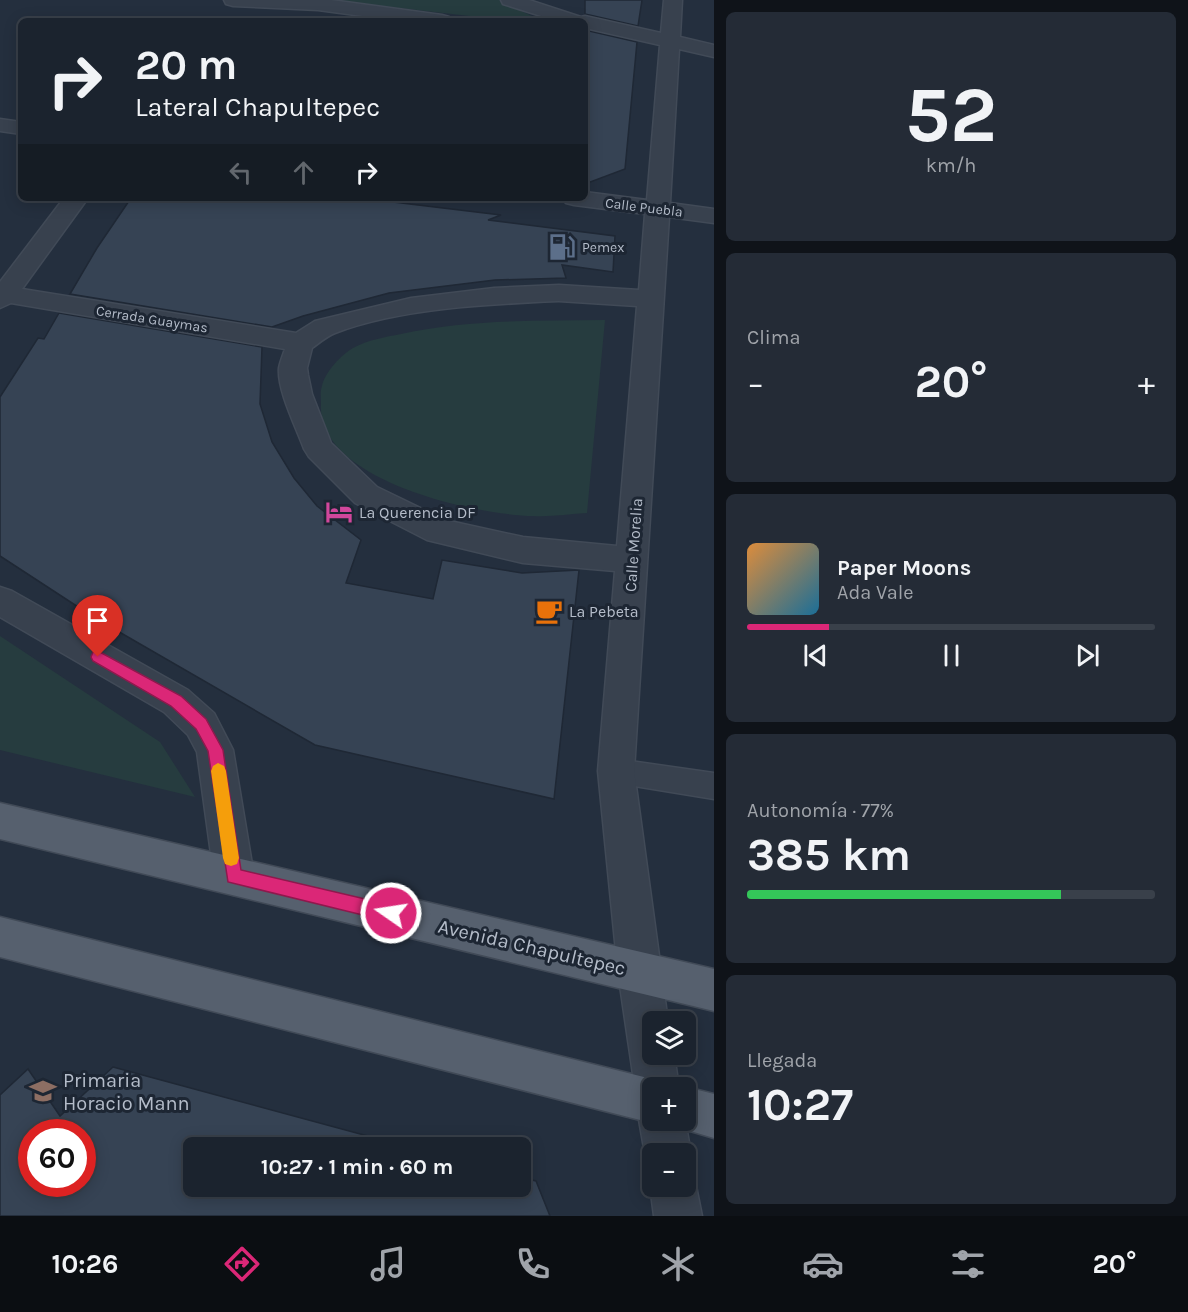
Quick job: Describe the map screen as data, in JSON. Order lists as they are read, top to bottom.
{
  "streets": {
    "main road": ["Avenida Chapultepec"],
    "street": ["Calle Puebla", "Cerrada Guaymas", "Calle Morelia"]
  },
  "crossings": [
    ["Calle Puebla", "Calle Morelia"],
    ["Calle Morelia", "Avenida Chapultepec"]
  ],
  "places": {
    "fuel station": ["Pemex"],
    "hotel": ["La Querencia DF"],
    "cafe": ["La Pebeta"],
    "school or university": ["Primaria Horacio Mann"]
  },
  "page": {
    "tile": [
      ["52", "km/h"],
      "Clima",
      ["Autonomía · 77%", "385 km"],
      ["Llegada", "10:27"]
    ],
    "turn": ["20 m", "Lateral Chapultepec"],
    "heat": ["−", "20°", "+"],
    "song": ["Paper Moons", "Ada Vale"],
    "map_buttons": ["+", "−"],
    "limit": "60",
    "trip": "10:27 · 1 min · 60 m",
    "tabs": ["10:26", "20°"]
  }
}
